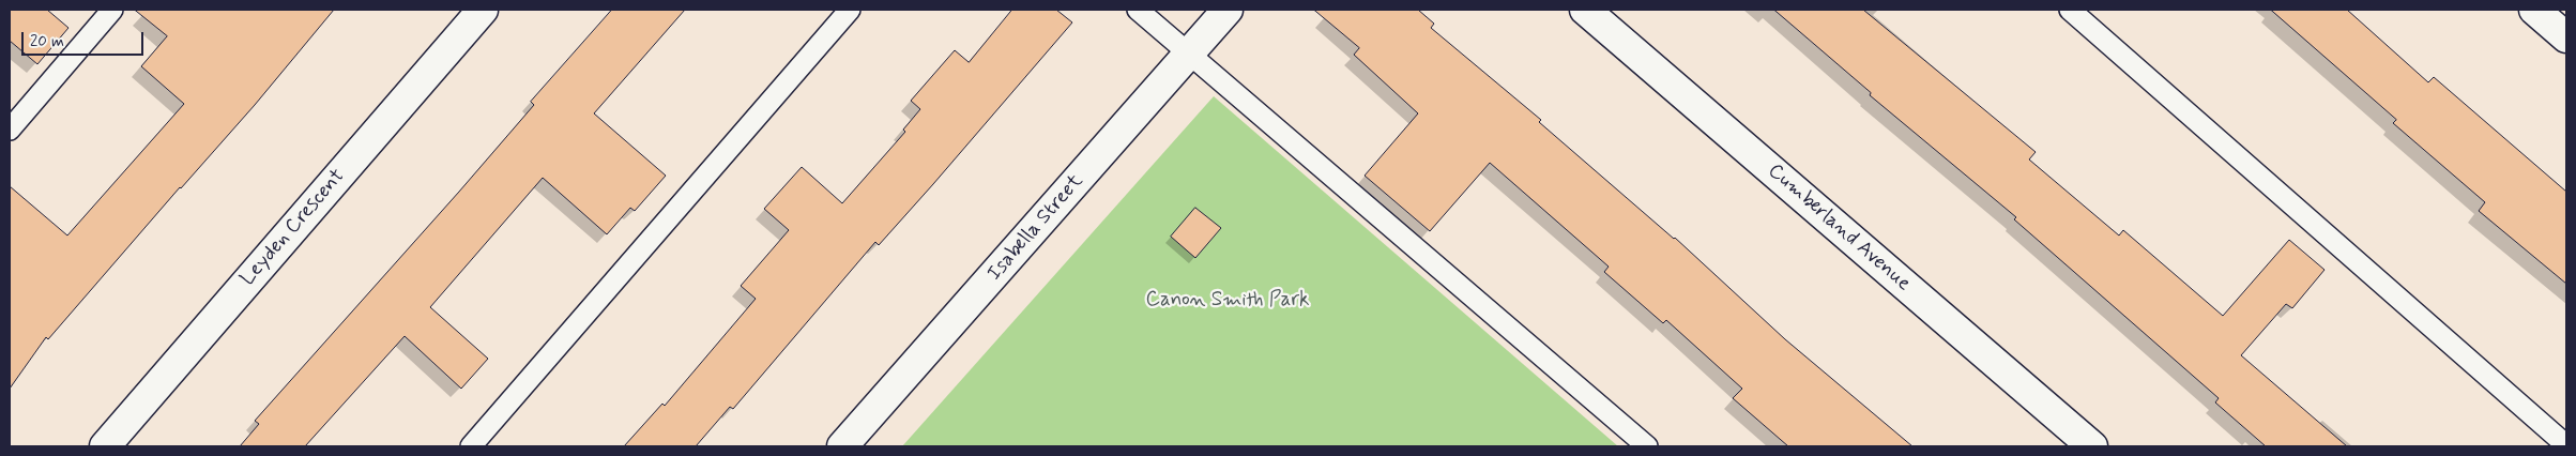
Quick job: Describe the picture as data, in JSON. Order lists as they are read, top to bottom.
{
  "streets": {
    "street": ["Leyden Crescent", "Isabella Street", "Cumberland Avenue"]
  },
  "parks": ["Canon Smith Park"],
  "scale_bar": "20 m"
}
